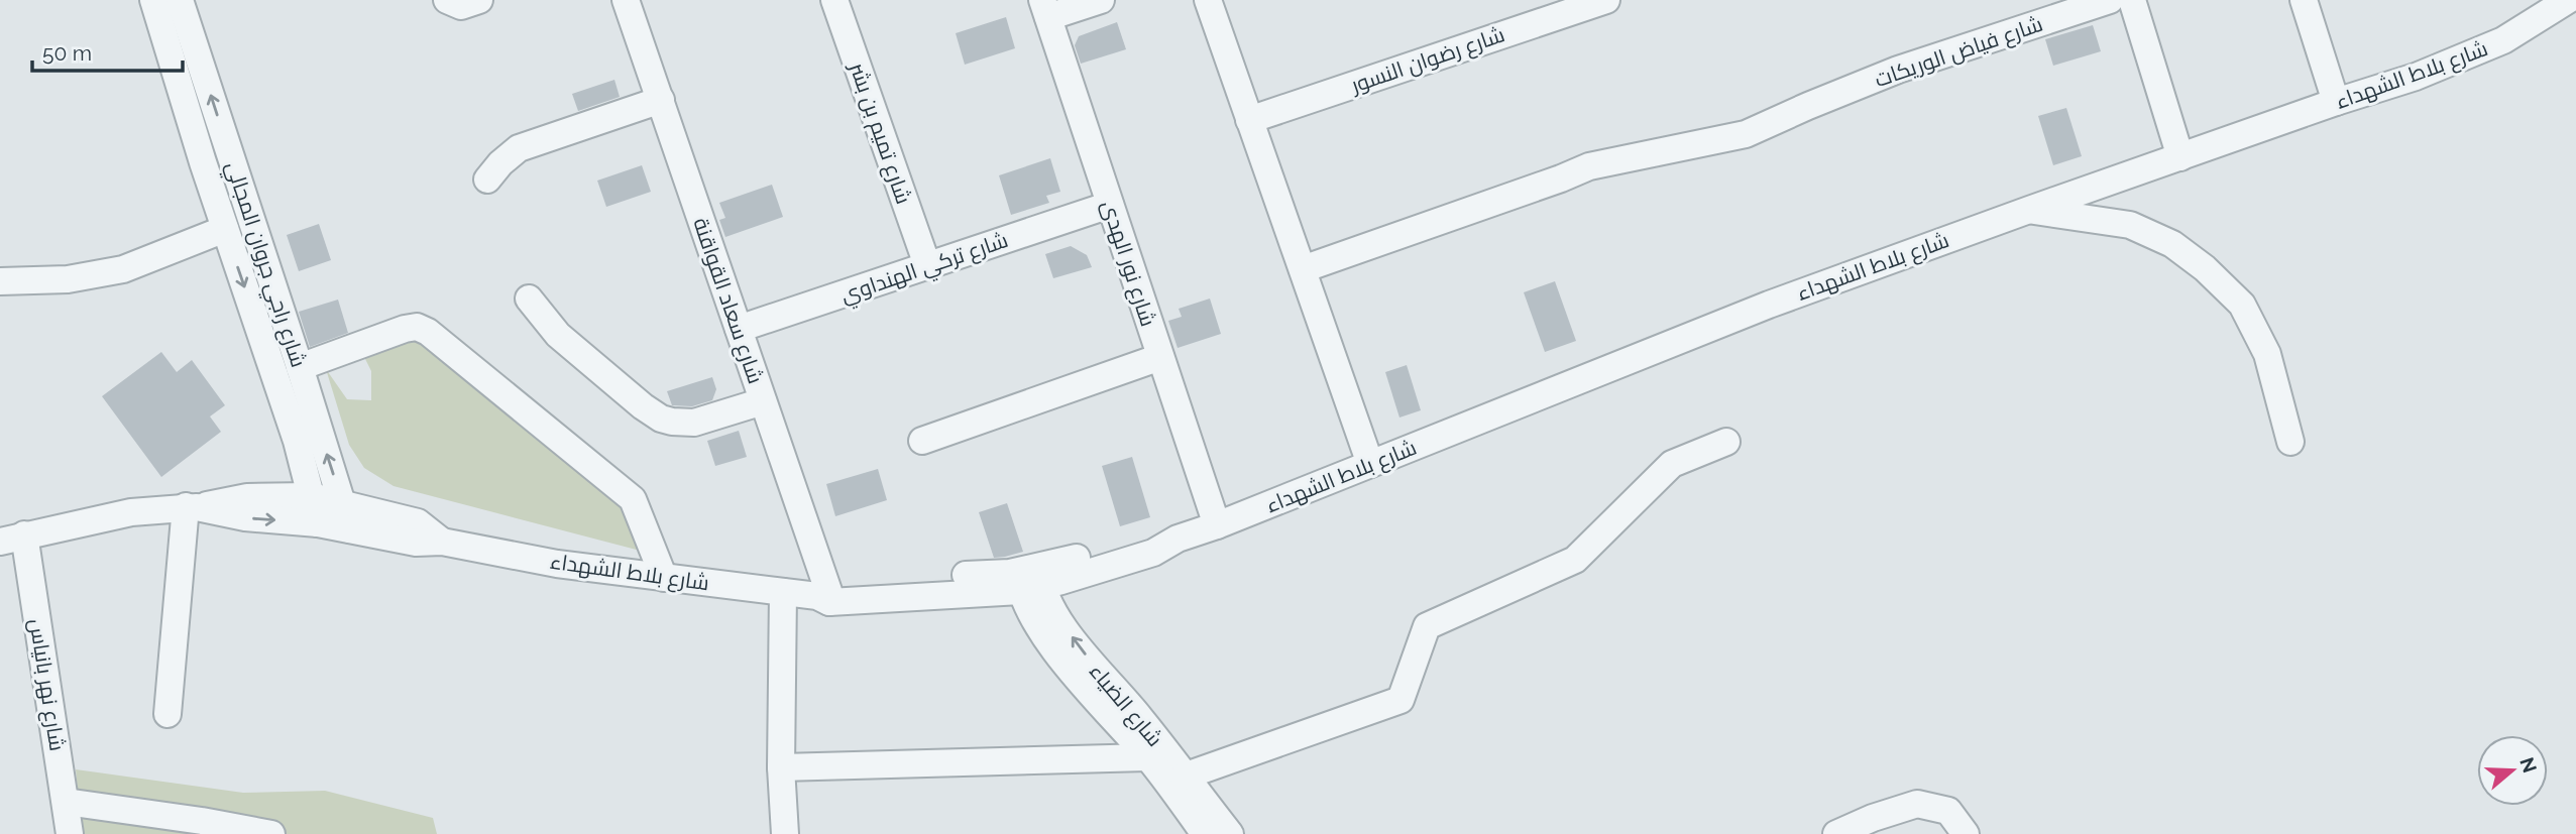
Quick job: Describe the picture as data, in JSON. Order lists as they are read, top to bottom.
{
  "streets": {
    "street": [
      "شارع فياض الوريكات",
      "شارع رضوان النسور",
      "شارع بلاط الشهداء",
      "شارع تميم بن بشر",
      "شارع نور الهدى",
      "شارع راجي جروان المجالي",
      "شارع تركي الهنداوي",
      "شارع سعاد القواقنة",
      "شارع نهر بانياس",
      "شارع الضياء"
    ]
  },
  "crossings": [
    ["شارع بلاط الشهداء", "شارع نور الهدى"],
    ["شارع بلاط الشهداء", "شارع راجي جروان المجالي"],
    ["شارع بلاط الشهداء", "شارع سعاد القواقنة"],
    ["شارع بلاط الشهداء", "شارع نهر بانياس"],
    ["شارع بلاط الشهداء", "شارع الضياء"],
    ["شارع تميم بن بشر", "شارع تركي الهنداوي"],
    ["شارع نور الهدى", "شارع تركي الهنداوي"],
    ["شارع تركي الهنداوي", "شارع سعاد القواقنة"]
  ],
  "scale_bar": "50 m",
  "north": "right"
}
